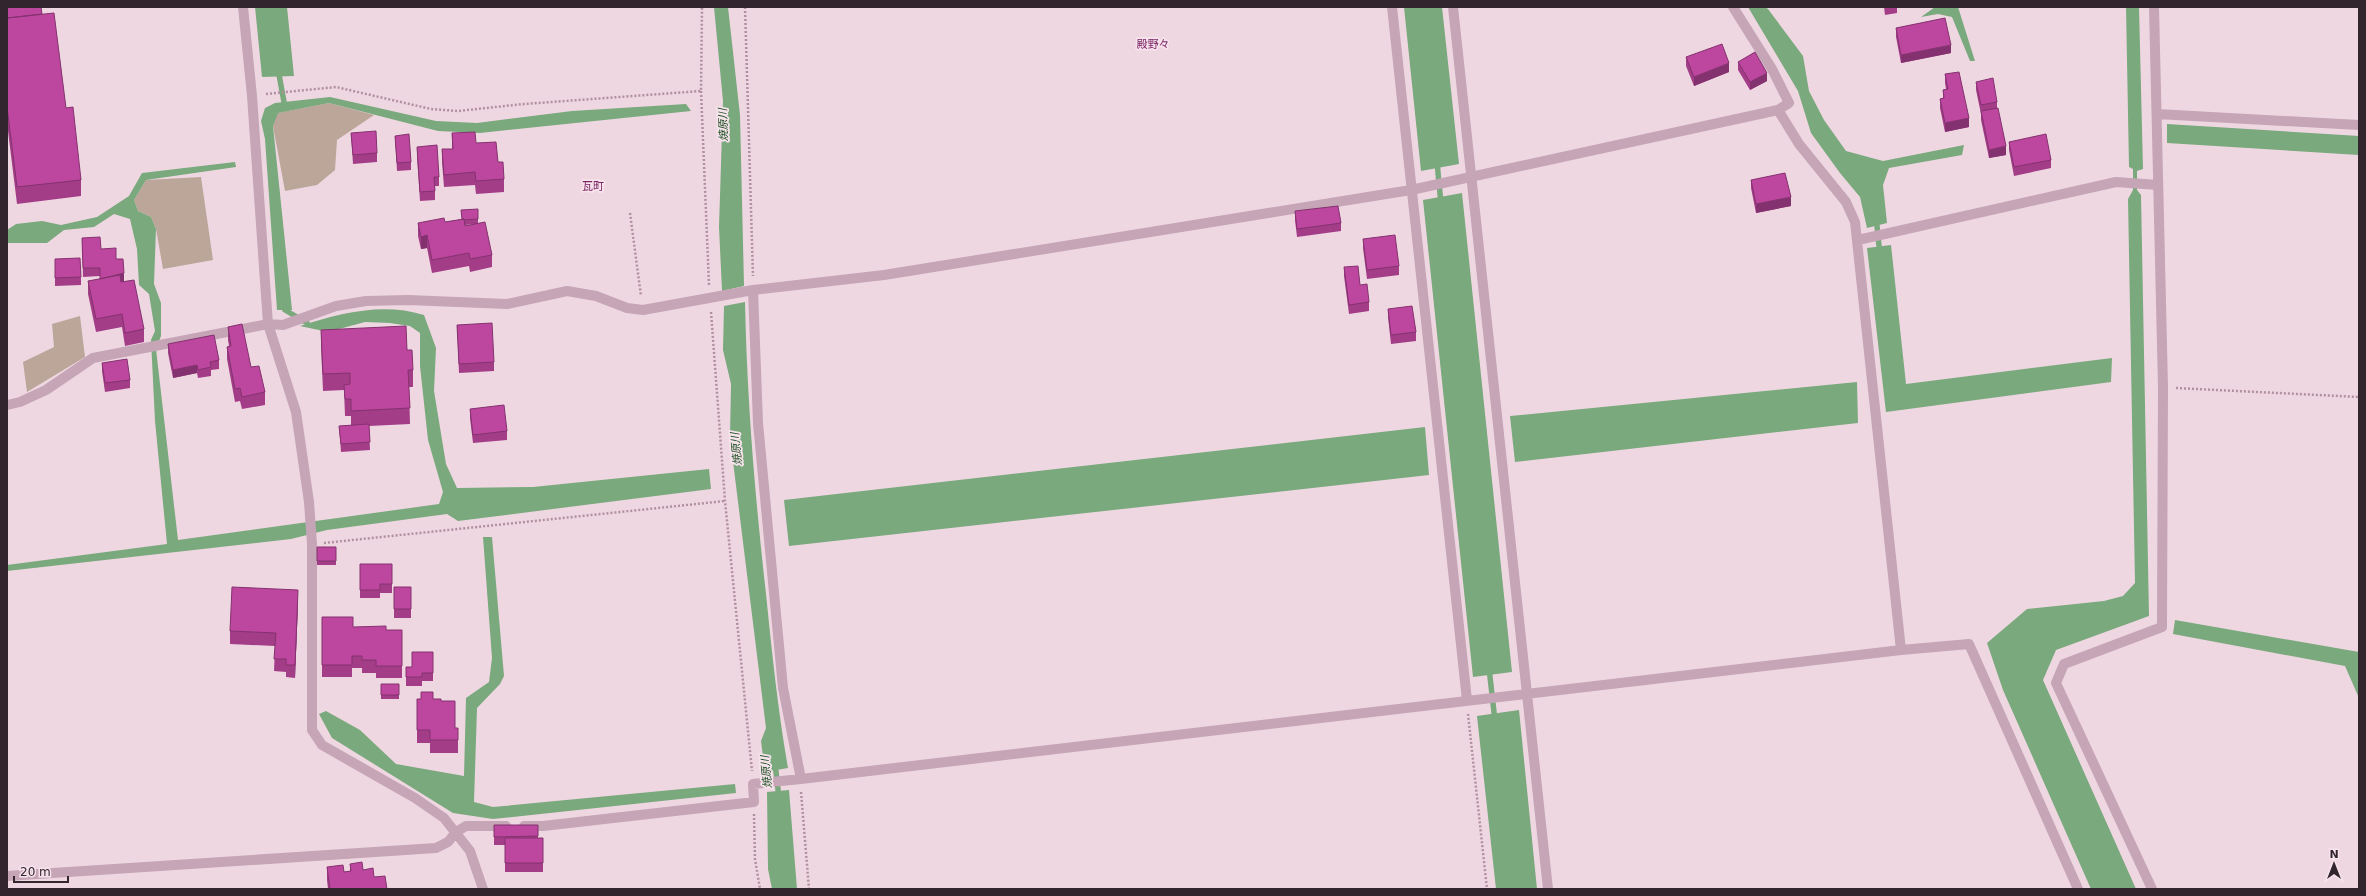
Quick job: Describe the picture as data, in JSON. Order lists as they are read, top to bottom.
{
  "districts": ["殿野々", "瓦町"],
  "water": ["焼原川"],
  "scale_bar": "20 m",
  "north": "top"
}
